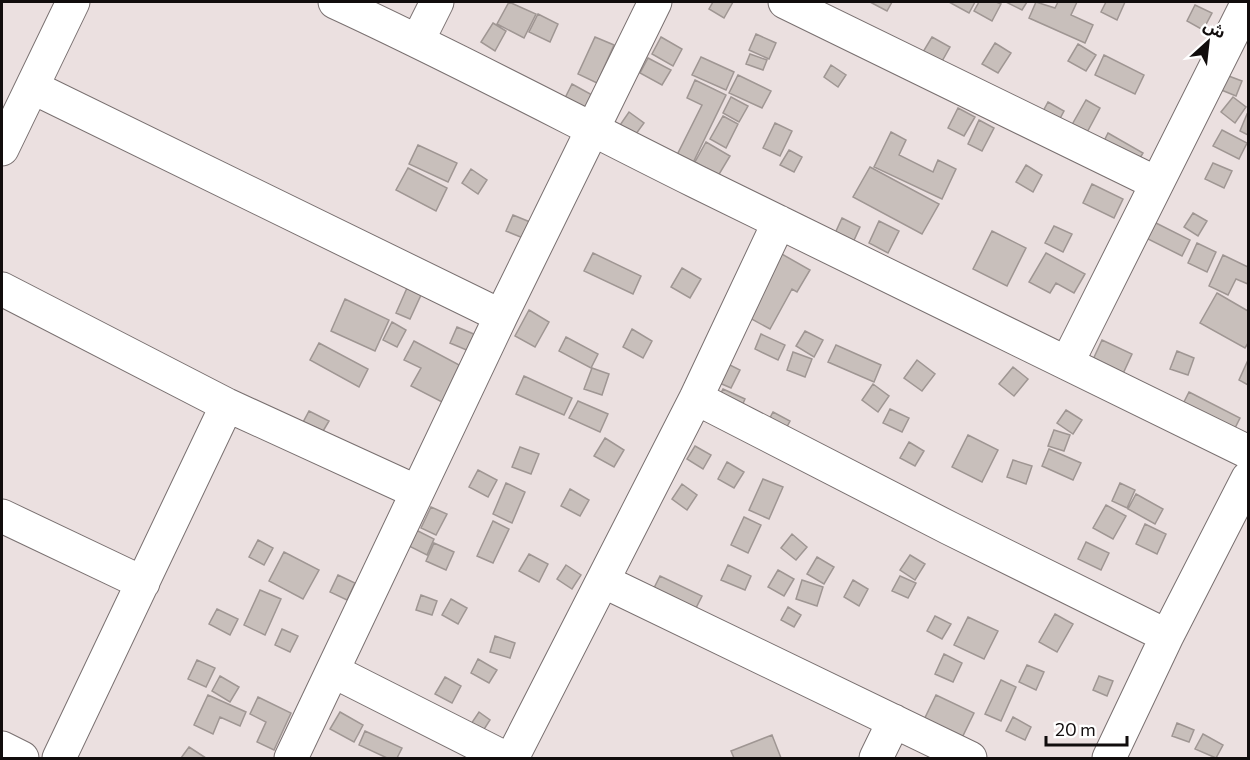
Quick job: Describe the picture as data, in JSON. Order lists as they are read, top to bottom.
{
  "scale_bar": "20 m",
  "north": "top right"
}
